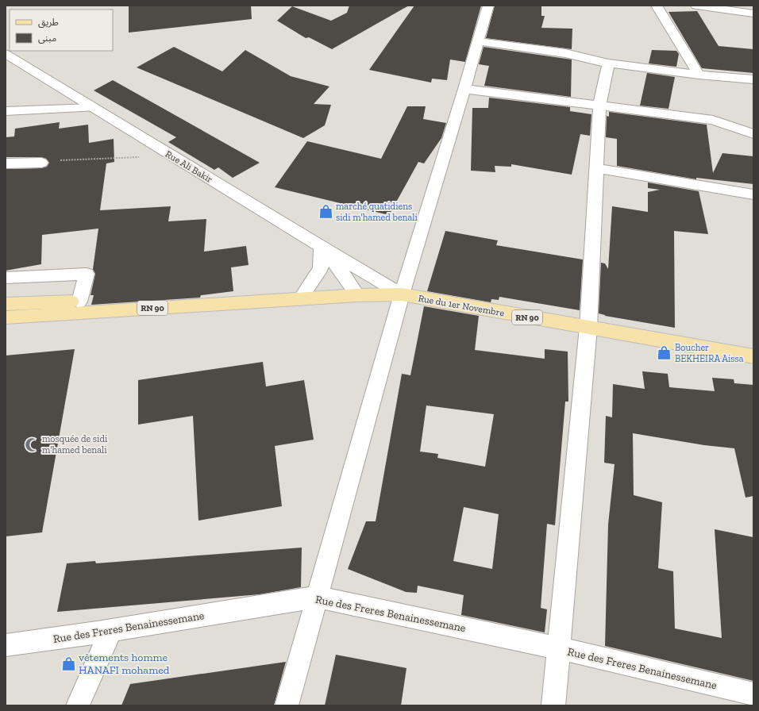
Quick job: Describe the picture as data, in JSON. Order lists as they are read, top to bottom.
{
  "streets": {
    "main road": ["Rue du 1er Novembre", "RN 90"],
    "street": ["Rue Ali Bakir", "Rue des Freres Benainessemane"]
  },
  "crossings": [
    ["Rue Ali Bakir", "Rue du 1er Novembre"],
    ["Rue du 1er Novembre", "RN 90"]
  ],
  "places": {
    "shop": ["marché quatidiens sidi m'hamed benali", "Boucher BEKHEIRA Aissa", "vêtements homme HANAFI mohamed"],
    "mosque": ["mosquée de sidi m'hamed benali"]
  },
  "legend": ["طريق", "مبنى"]
}
